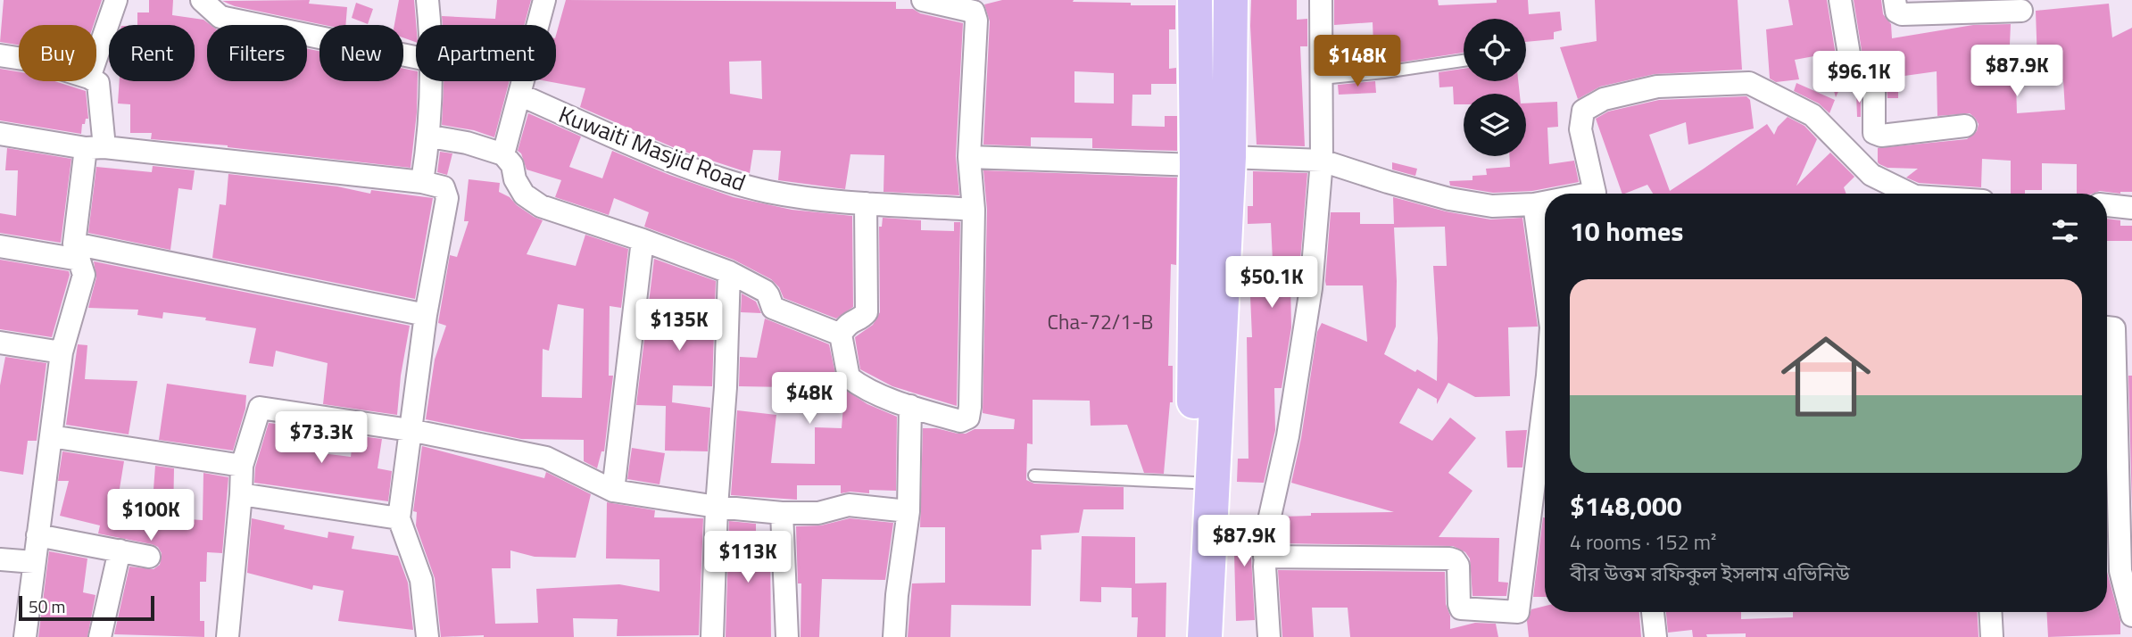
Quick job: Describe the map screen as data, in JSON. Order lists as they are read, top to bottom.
{
  "streets": {
    "street": ["Kuwaiti Masjid Road"]
  },
  "house_numbers": ["Cha-72/1-B"],
  "scale_bar": "50 m",
  "page": {
    "chip": [
      "Buy",
      "Rent",
      "Filters",
      "New",
      "Apartment"
    ],
    "price": [
      "$148K",
      "$87.9K",
      "$96.1K",
      "$50.1K",
      "$135K",
      "$48K",
      "$73.3K",
      "$100K",
      "$87.9K",
      "$113K"
    ],
    "heading": "10 homes",
    "list": [
      {
        "name": "$148,000",
        "note": "4 rooms · 152 m² · বীর উত্তম রফিকুল ইসলাম এভিনিউ"
      }
    ],
    "scale": "50 m"
  }
}
